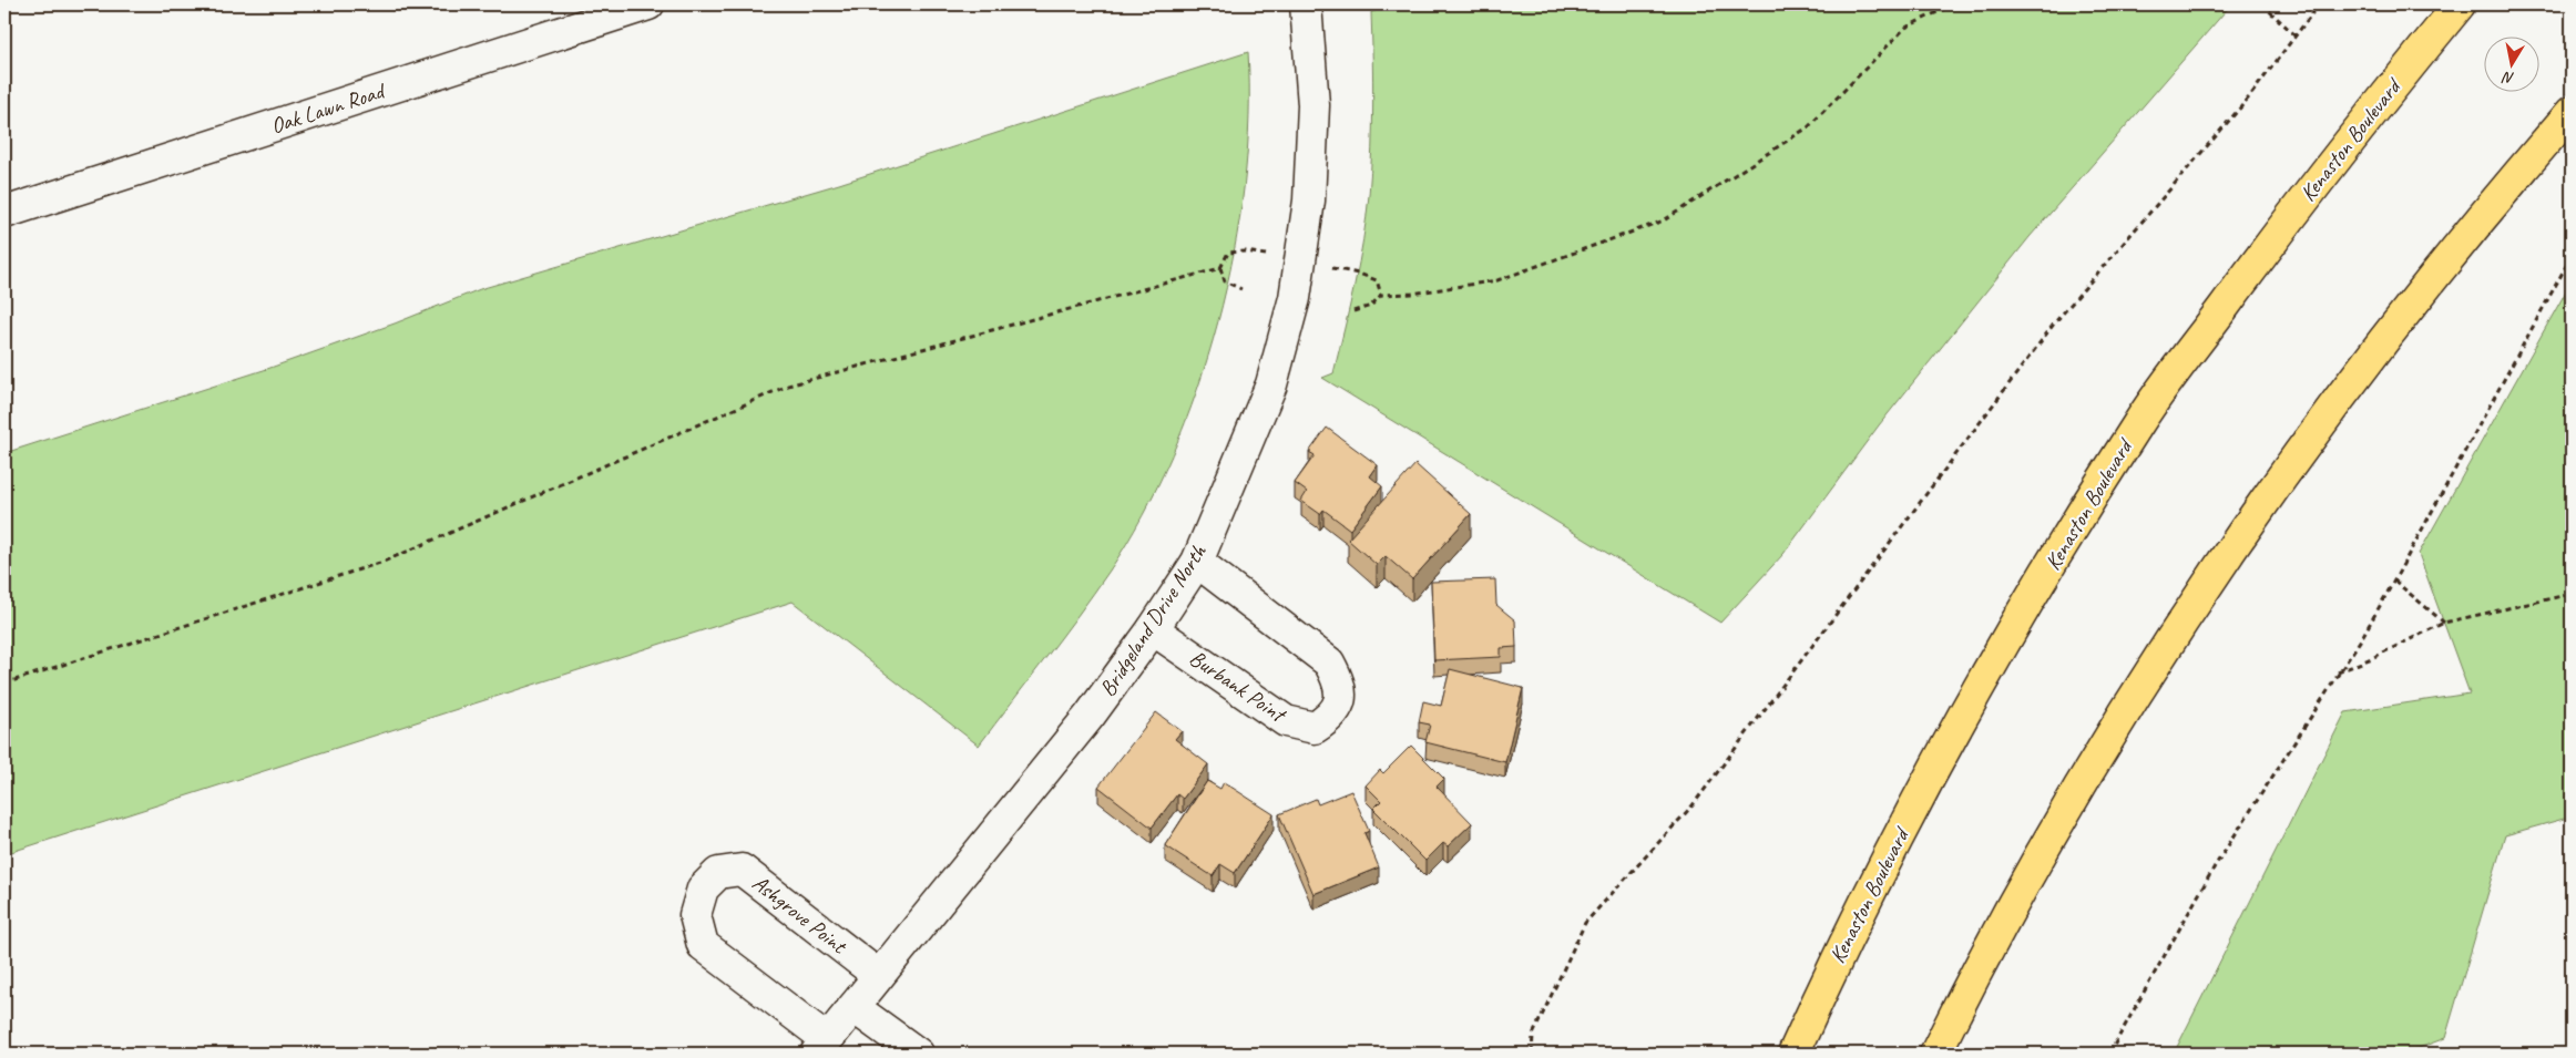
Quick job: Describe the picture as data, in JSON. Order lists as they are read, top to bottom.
{
  "streets": {
    "main road": ["Kenaston Boulevard"],
    "street": [
      "Oak Lawn Road",
      "Bridgeland Drive North",
      "Burbank Point",
      "Ashgrove Point"
    ]
  },
  "crossings": [
    ["Bridgeland Drive North", "Burbank Point"],
    ["Bridgeland Drive North", "Ashgrove Point"]
  ],
  "north": "bottom"
}
